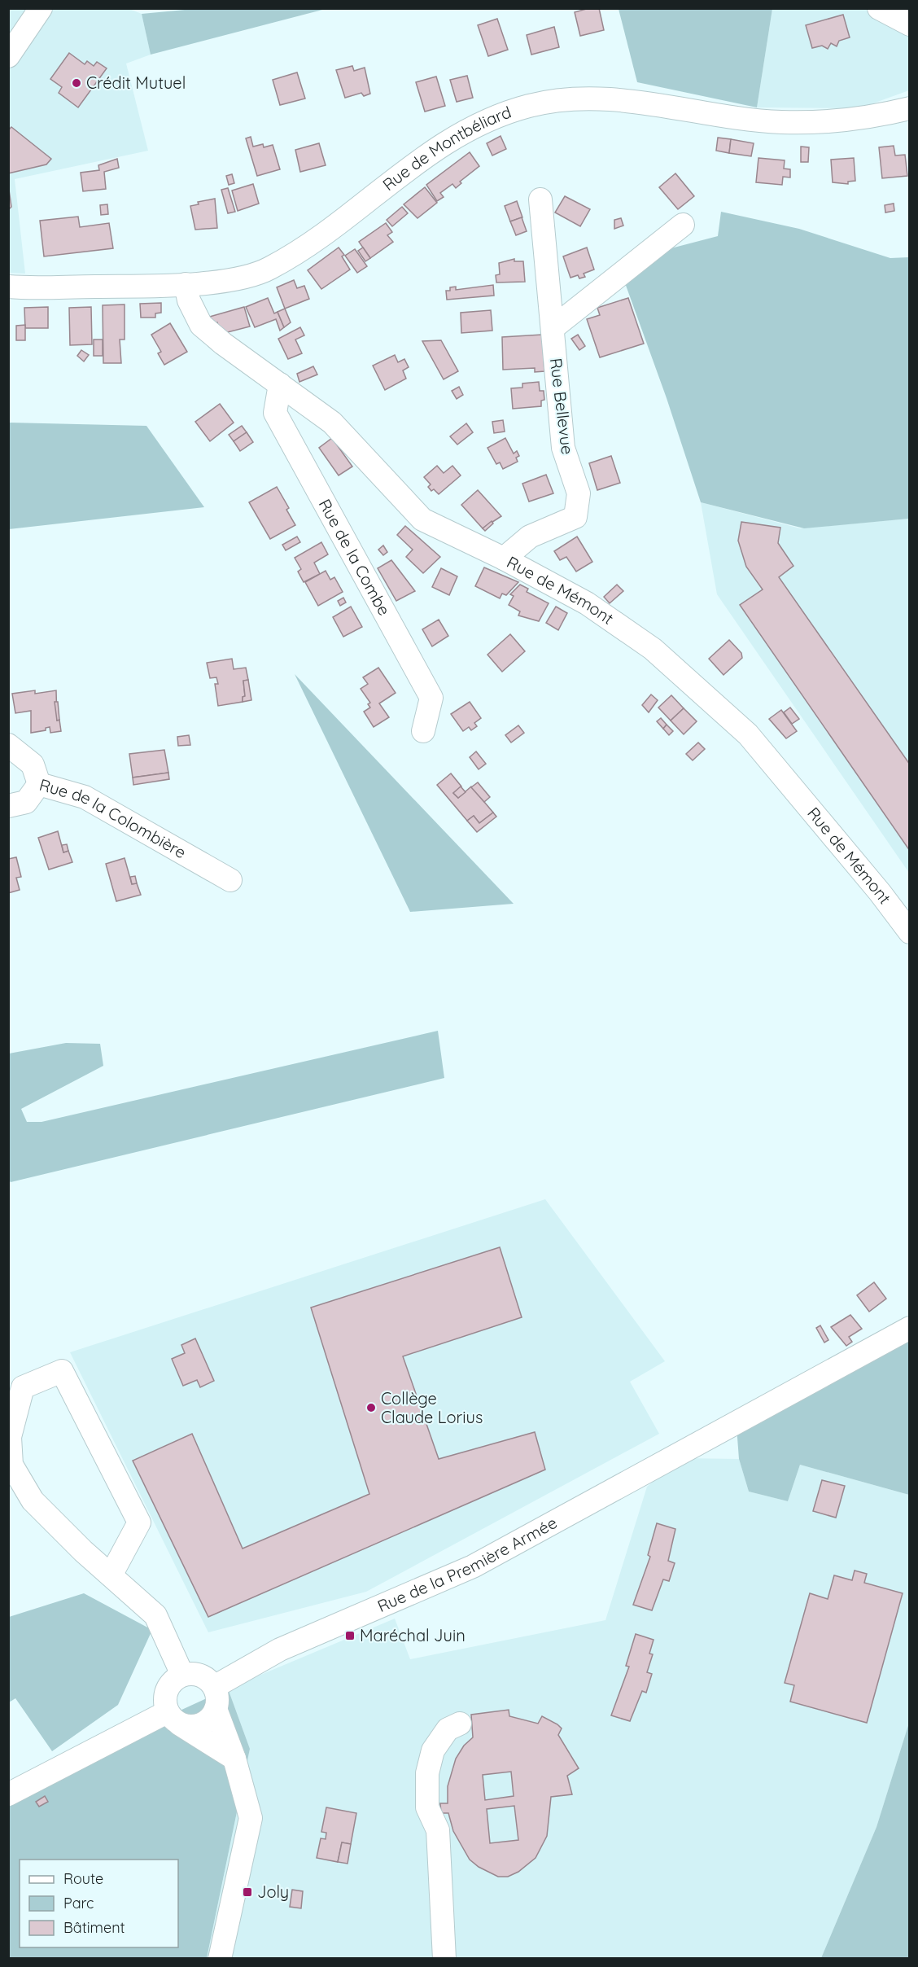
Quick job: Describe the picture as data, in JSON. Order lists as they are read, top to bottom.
{
  "streets": {
    "street": [
      "Rue de Montbéliard",
      "Rue Bellevue",
      "Rue de la Combe",
      "Rue de Mémont",
      "Rue de la Colombière",
      "Rue de la Première Armée"
    ]
  },
  "crossings": [
    ["Rue de Montbéliard", "Rue de Mémont"],
    ["Rue Bellevue", "Rue de Mémont"],
    ["Rue de la Combe", "Rue de Mémont"]
  ],
  "places": {
    "other": ["Crédit Mutuel", "Collège Claude Lorius"],
    "transit": ["Maréchal Juin", "Joly"]
  },
  "legend": ["Route", "Parc", "Bâtiment"]
}
